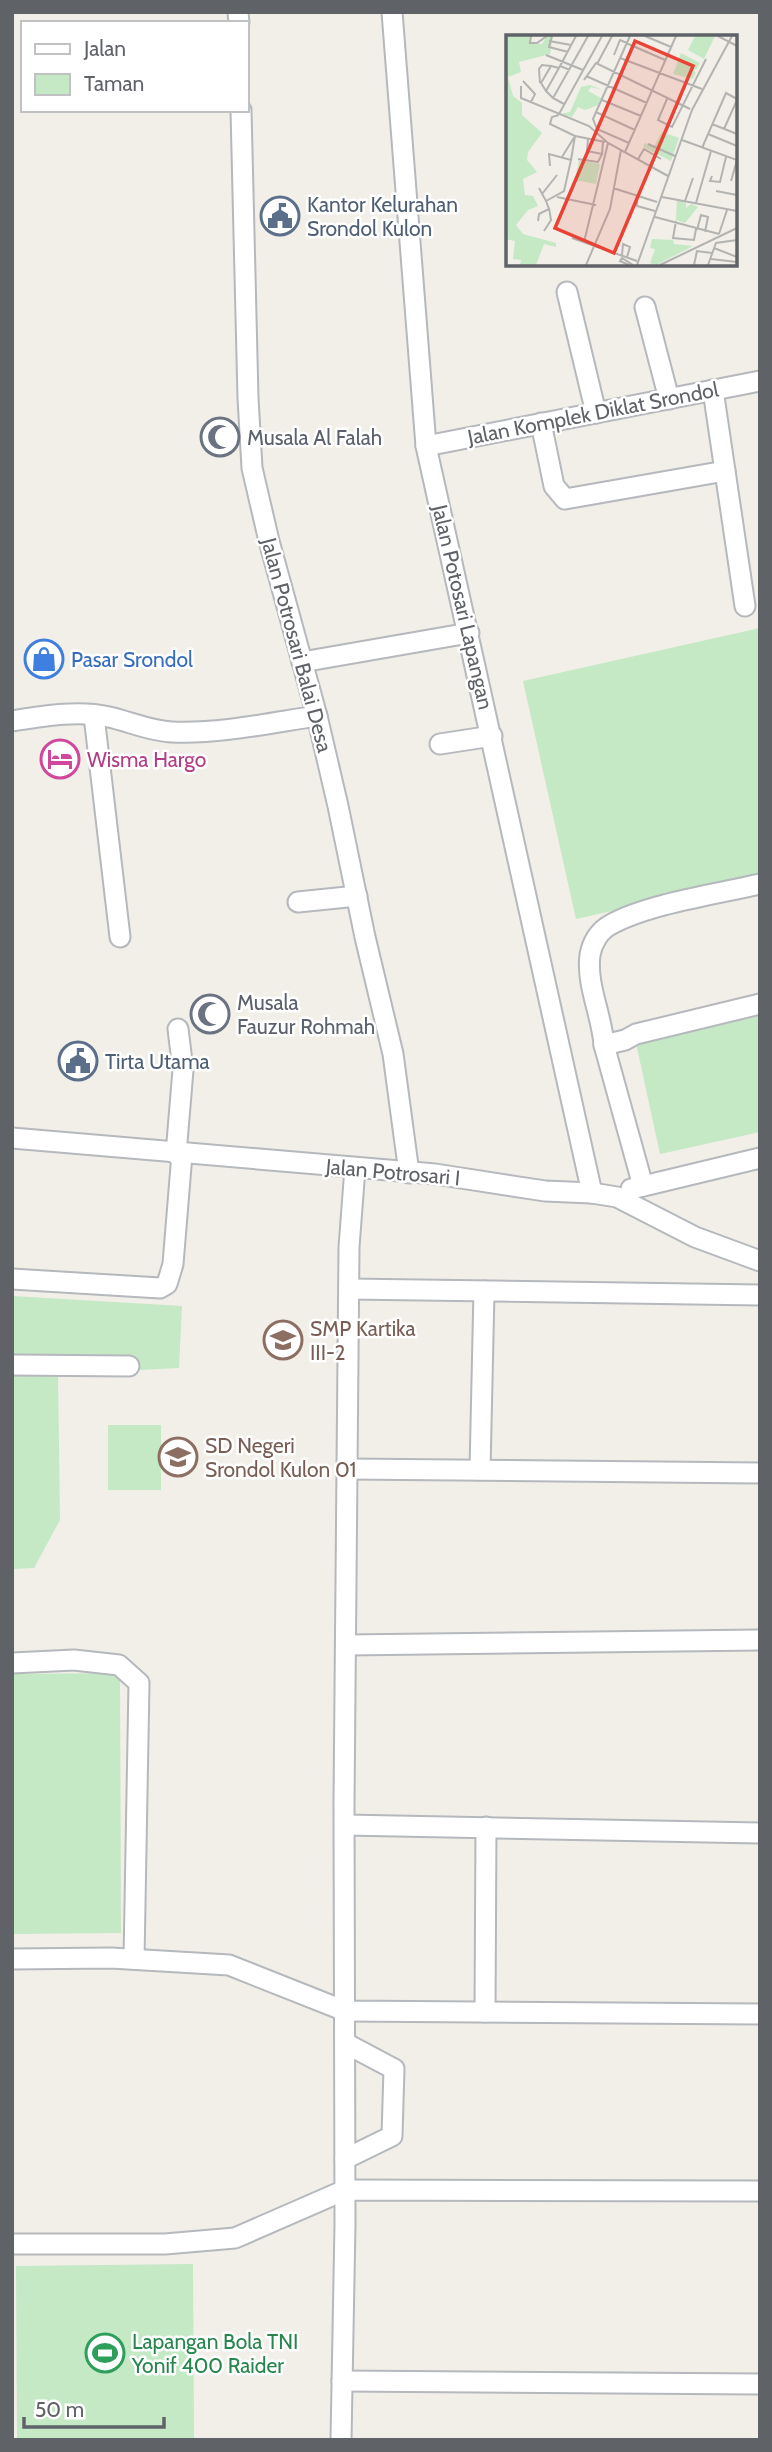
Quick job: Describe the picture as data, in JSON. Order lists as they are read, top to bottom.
{
  "streets": {
    "street": [
      "Jalan Komplek Diklat Srondol",
      "Jalan Potosari Lapangan",
      "Jalan Potrosari Balai Desa",
      "Jalan Potrosari I"
    ]
  },
  "crossings": [
    ["Jalan Komplek Diklat Srondol", "Jalan Potosari Lapangan"],
    ["Jalan Potosari Lapangan", "Jalan Potrosari I"],
    ["Jalan Potrosari Balai Desa", "Jalan Potrosari I"]
  ],
  "places": {
    "public building": ["Kantor Kelurahan Srondol Kulon", "Tirta Utama"],
    "mosque": ["Musala Al Falah", "Musala Fauzur Rohmah"],
    "shop": ["Pasar Srondol"],
    "hotel": ["Wisma Hargo"],
    "school or university": ["SMP Kartika III-2", "SD Negeri Srondol Kulon 01"],
    "sports": ["Lapangan Bola TNI Yonif 400 Raider"]
  },
  "legend": ["Jalan", "Taman"],
  "scale_bar": "50 m"
}
